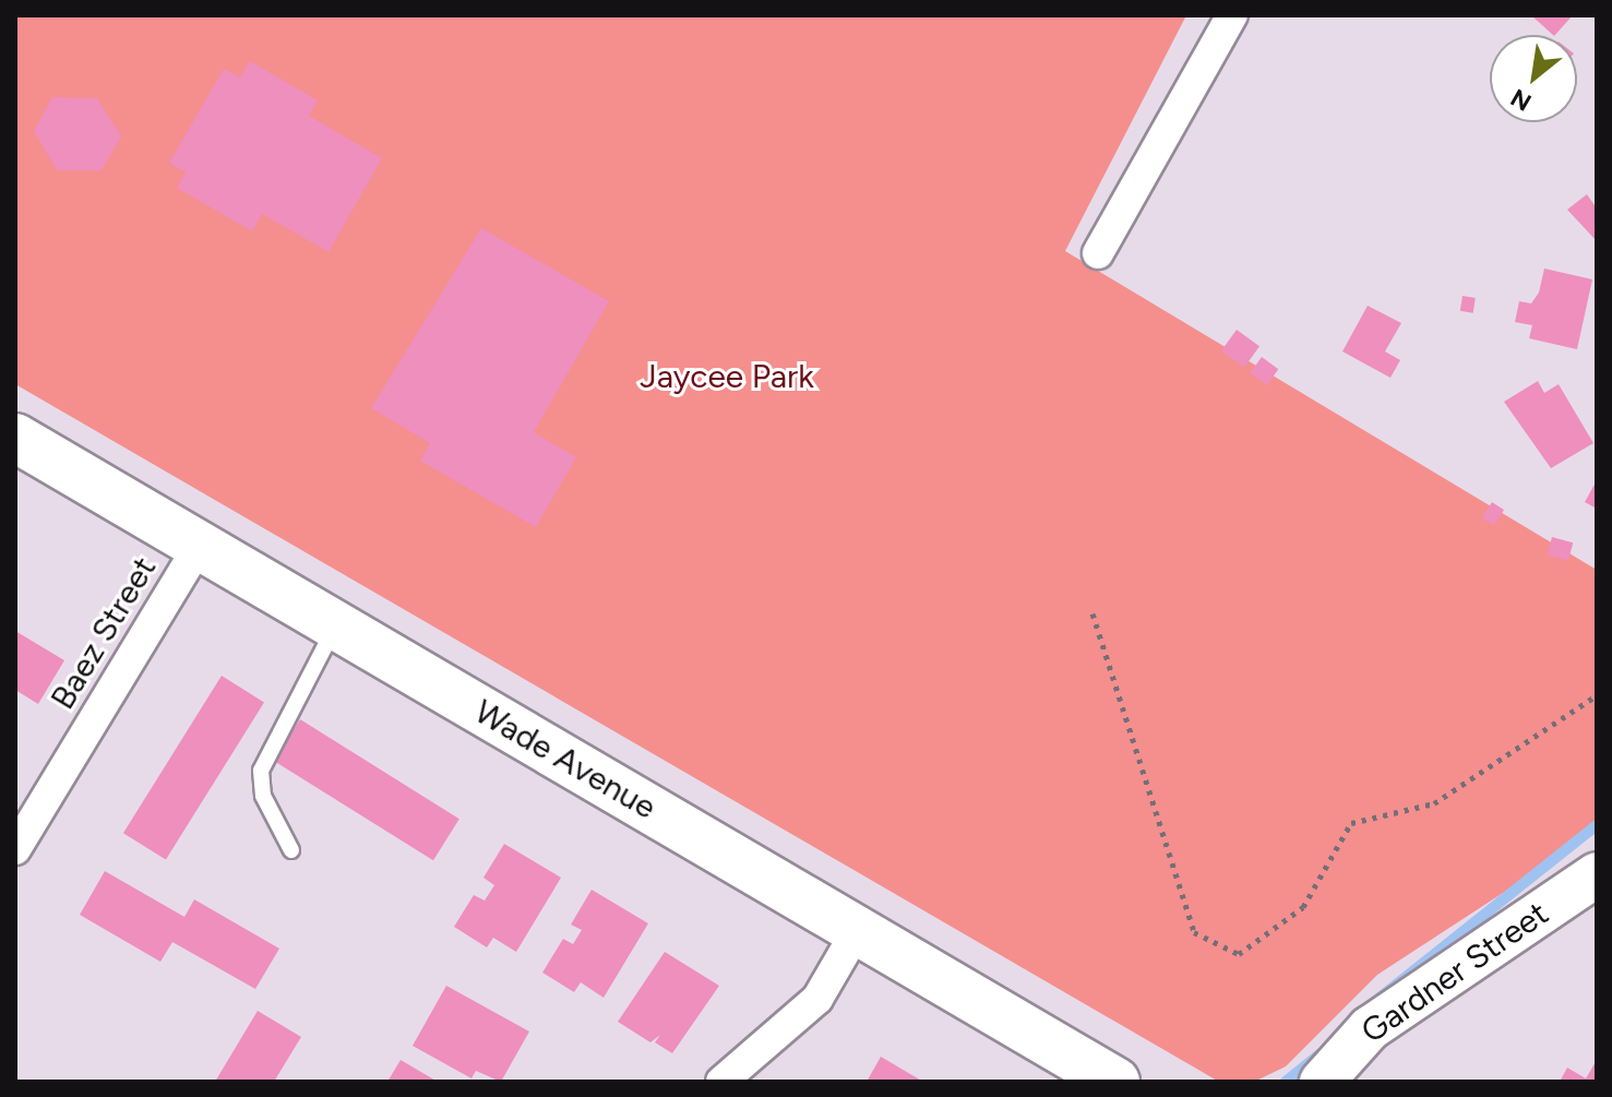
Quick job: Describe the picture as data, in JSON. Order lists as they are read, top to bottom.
{
  "streets": {
    "main road": ["Wade Avenue"],
    "street": ["Baez Street", "Gardner Street"]
  },
  "crossings": [
    ["Baez Street", "Wade Avenue"]
  ],
  "parks": ["Jaycee Park"],
  "north": "bottom left"
}
